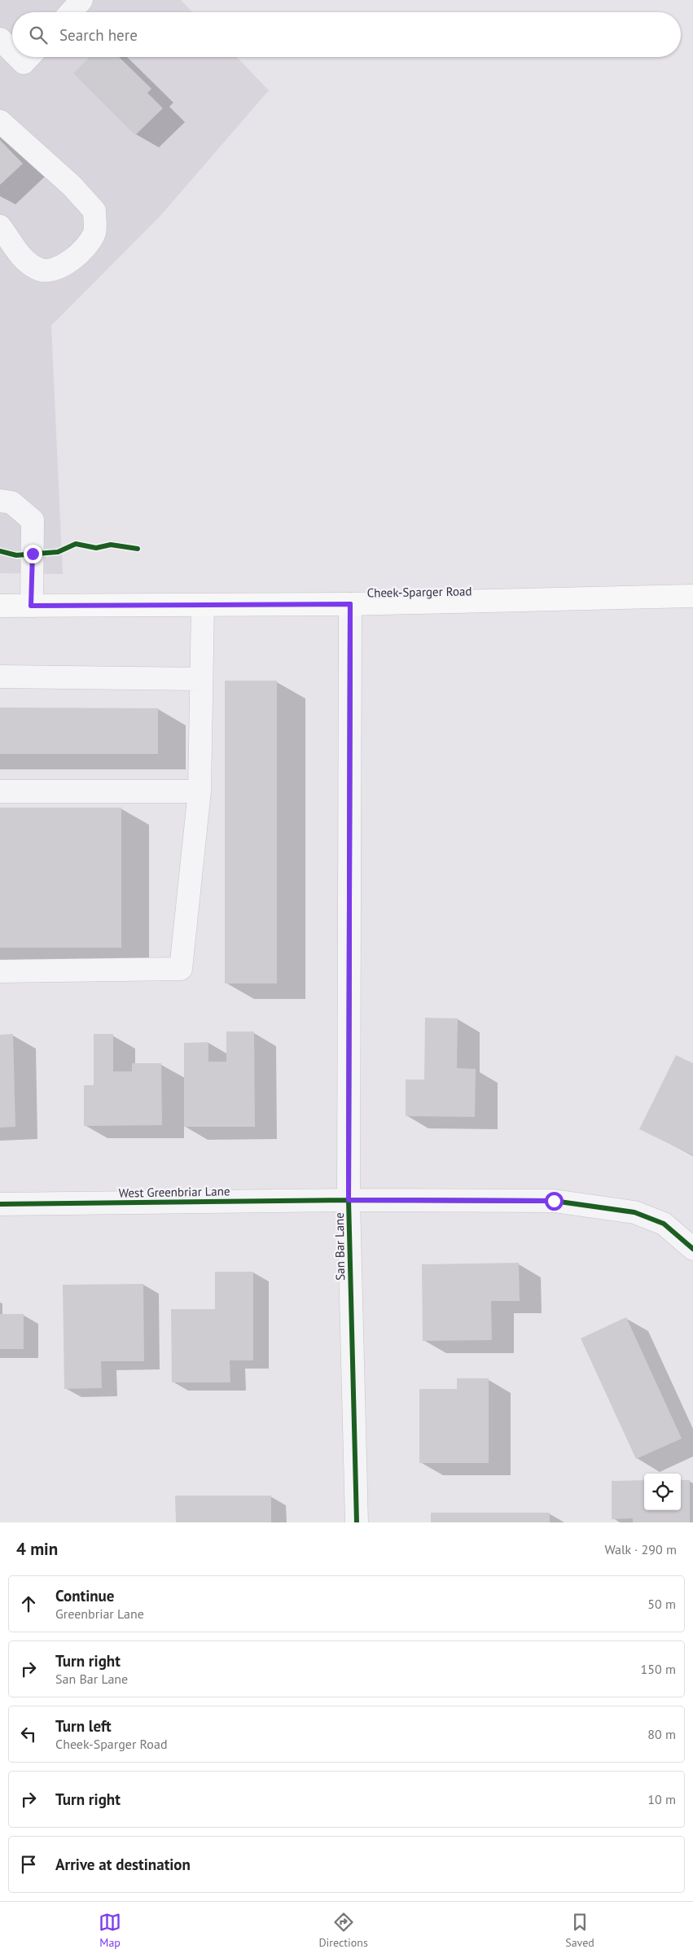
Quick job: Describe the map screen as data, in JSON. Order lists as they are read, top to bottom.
{
  "streets": {
    "main road": ["Cheek-Sparger Road"],
    "street": ["West Greenbriar Lane", "San Bar Lane"]
  },
  "crossings": [
    ["Cheek-Sparger Road", "San Bar Lane"],
    ["West Greenbriar Lane", "San Bar Lane"]
  ],
  "page": {
    "search": "Search here",
    "heading": ["4 min", "Walk · 290 m"],
    "list": [
      ["Continue", "Greenbriar Lane", "50 m"],
      ["Turn right", "San Bar Lane", "150 m"],
      ["Turn left", "Cheek-Sparger Road", "80 m"],
      ["Turn right", "10 m"],
      "Arrive at destination"
    ],
    "nav": ["Map", "Directions", "Saved"]
  }
}
